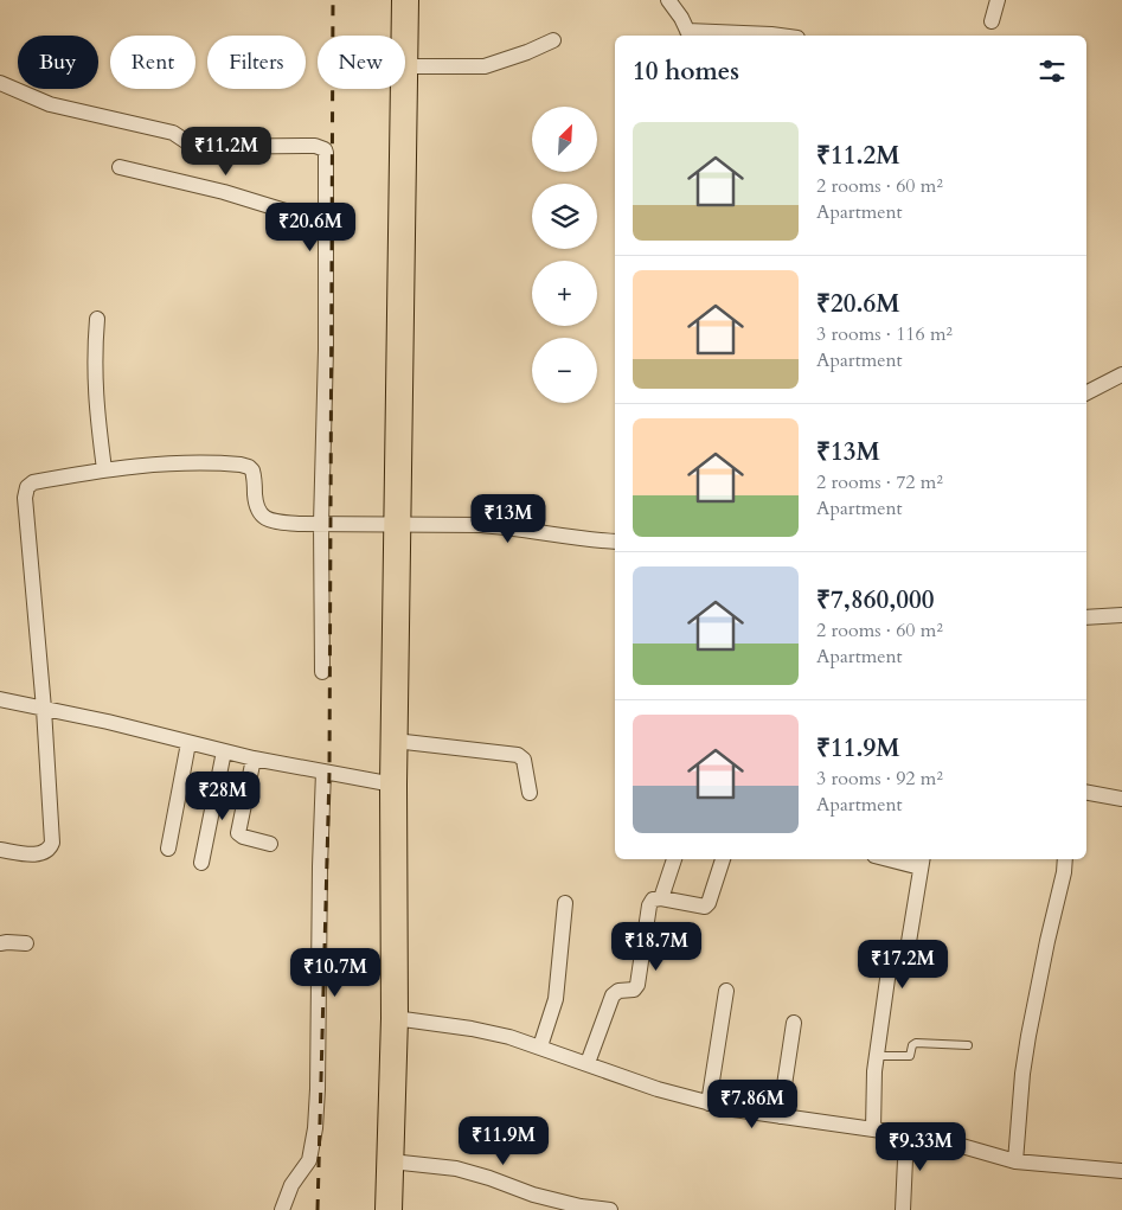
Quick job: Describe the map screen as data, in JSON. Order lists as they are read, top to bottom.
{
  "north": "top right",
  "page": {
    "chip": [
      "Buy",
      "Rent",
      "Filters",
      "New"
    ],
    "heading": "10 homes",
    "map_buttons": ["+", "−"],
    "list": [
      {
        "name": "₹11.2M",
        "note": "2 rooms · 60 m² · Apartment"
      },
      {
        "name": "₹20.6M",
        "note": "3 rooms · 116 m² · Apartment"
      },
      {
        "name": "₹13M",
        "note": "2 rooms · 72 m² · Apartment"
      },
      {
        "name": "₹7,860,000",
        "note": "2 rooms · 60 m² · Apartment"
      },
      {
        "name": "₹11.9M",
        "note": "3 rooms · 92 m² · Apartment"
      }
    ],
    "price": [
      "₹11.2M",
      "₹20.6M",
      "₹13M",
      "₹28M",
      "₹18.7M",
      "₹17.2M",
      "₹10.7M",
      "₹7.86M",
      "₹11.9M",
      "₹9.33M"
    ]
  }
}
